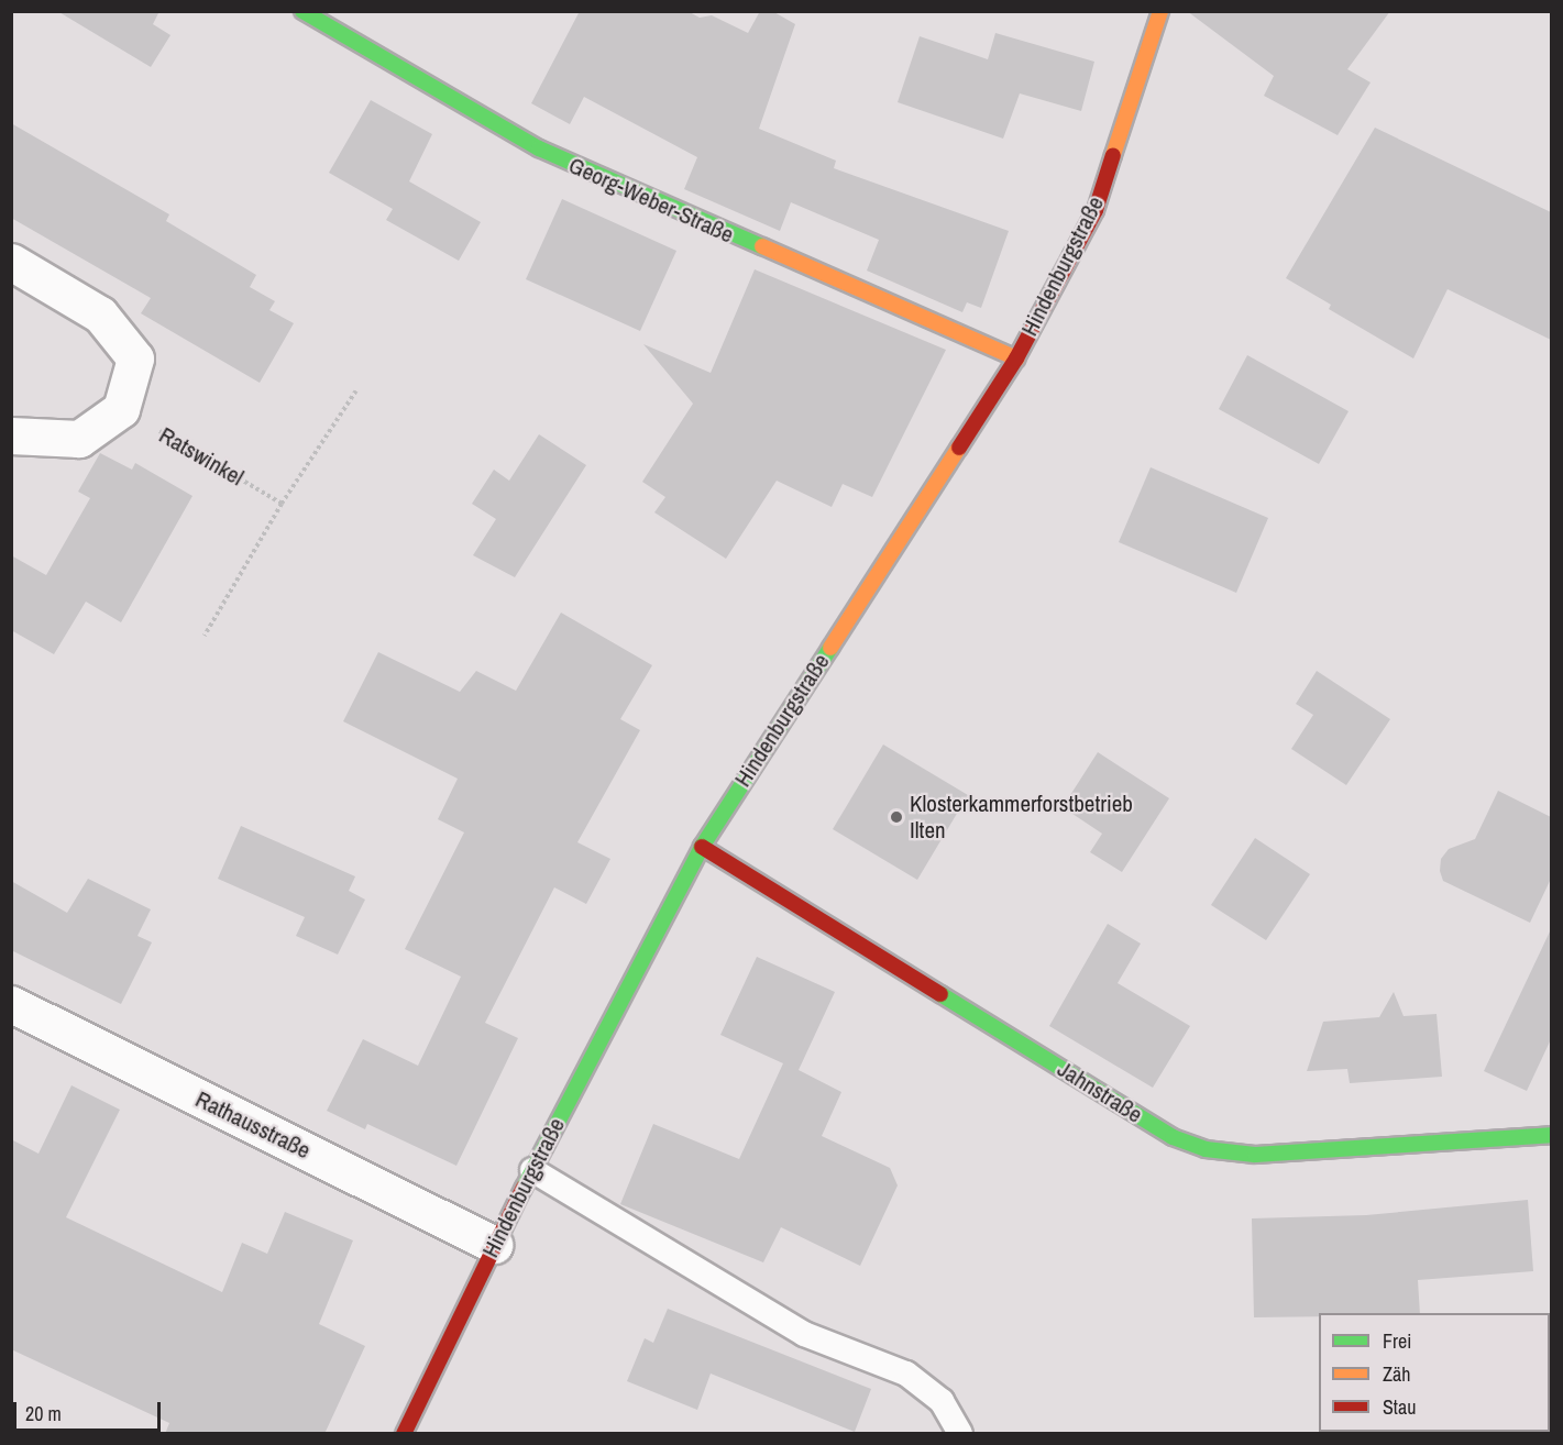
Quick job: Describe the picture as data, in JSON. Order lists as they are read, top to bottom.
{
  "streets": {
    "street": [
      "Georg-Weber-Straße",
      "Hindenburgstraße",
      "Jahnstraße",
      "Rathausstraße"
    ],
    "path": ["Ratswinkel"]
  },
  "crossings": [
    ["Georg-Weber-Straße", "Hindenburgstraße"],
    ["Hindenburgstraße", "Jahnstraße"],
    ["Hindenburgstraße", "Rathausstraße"]
  ],
  "places": ["Klosterkammerforstbetrieb Ilten"],
  "legend": ["Frei", "Zäh", "Stau"],
  "scale_bar": "20 m"
}
